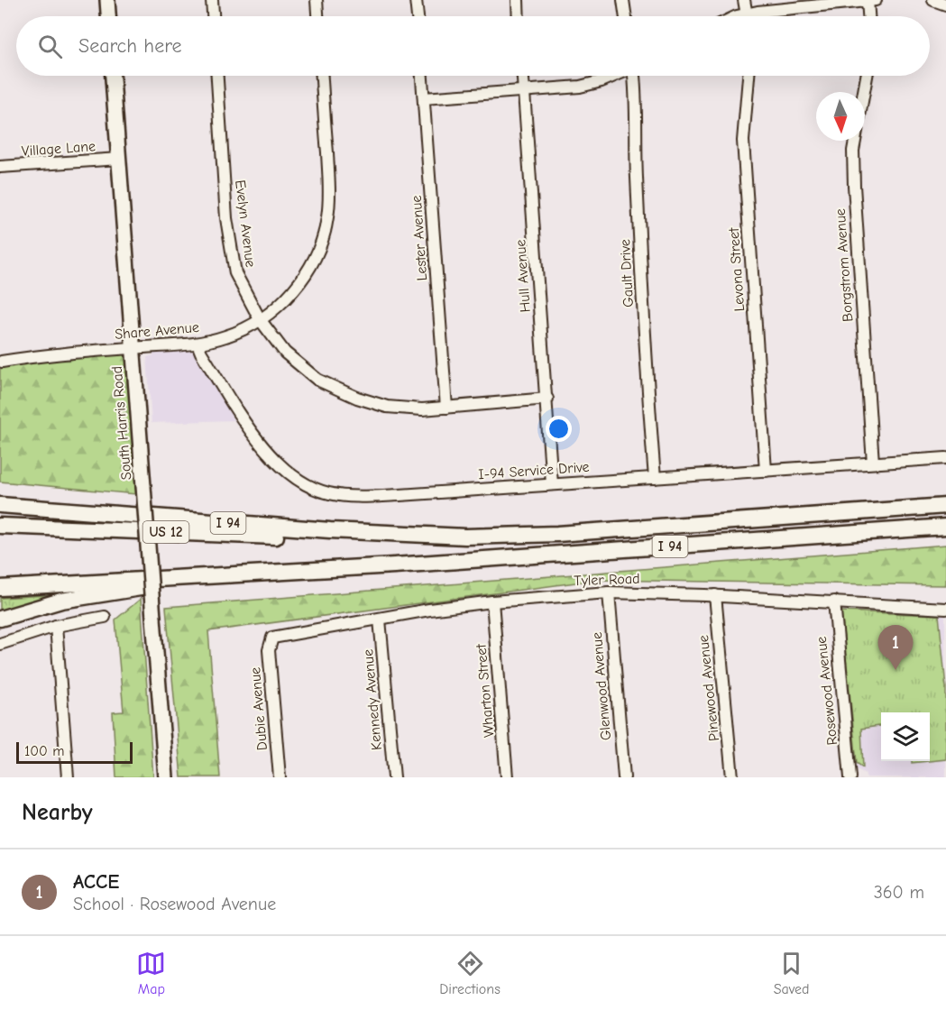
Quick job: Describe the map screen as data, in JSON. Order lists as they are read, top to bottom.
{
  "streets": {
    "highway": ["I 94", "US 12"],
    "main road": ["South Harris Road"],
    "street": [
      "Village Lane",
      "Evelyn Avenue",
      "Lester Avenue",
      "Borgstrom Avenue",
      "Levona Street",
      "Gault Drive",
      "Hull Avenue",
      "Share Avenue",
      "I-94 Service Drive",
      "Tyler Road",
      "Glenwood Avenue",
      "Pinewood Avenue",
      "Wharton Street",
      "Rosewood Avenue",
      "Kennedy Avenue",
      "Dubie Avenue"
    ]
  },
  "crossings": [
    ["Village Lane", "South Harris Road"],
    ["Evelyn Avenue", "Lester Avenue"],
    ["Evelyn Avenue", "Hull Avenue"],
    ["Evelyn Avenue", "Share Avenue"],
    ["Borgstrom Avenue", "I-94 Service Drive"],
    ["Levona Street", "I-94 Service Drive"],
    ["Gault Drive", "I-94 Service Drive"],
    ["Hull Avenue", "I-94 Service Drive"],
    ["Share Avenue", "South Harris Road"],
    ["Share Avenue", "I-94 Service Drive"],
    ["I 94", "US 12"],
    ["Tyler Road", "Glenwood Avenue"],
    ["Tyler Road", "Pinewood Avenue"],
    ["Tyler Road", "Wharton Street"],
    ["Tyler Road", "Rosewood Avenue"],
    ["Tyler Road", "Kennedy Avenue"],
    ["Tyler Road", "Dubie Avenue"]
  ],
  "scale_bar": "100 m",
  "north": "bottom",
  "page": {
    "search": "Search here",
    "pins": "1",
    "scale": "100 m",
    "heading": "Nearby",
    "list": [
      {
        "mark": "1",
        "name": "ACCE",
        "note": "School · Rosewood Avenue",
        "value": "360 m"
      }
    ],
    "nav": ["Map", "Directions", "Saved"]
  }
}
